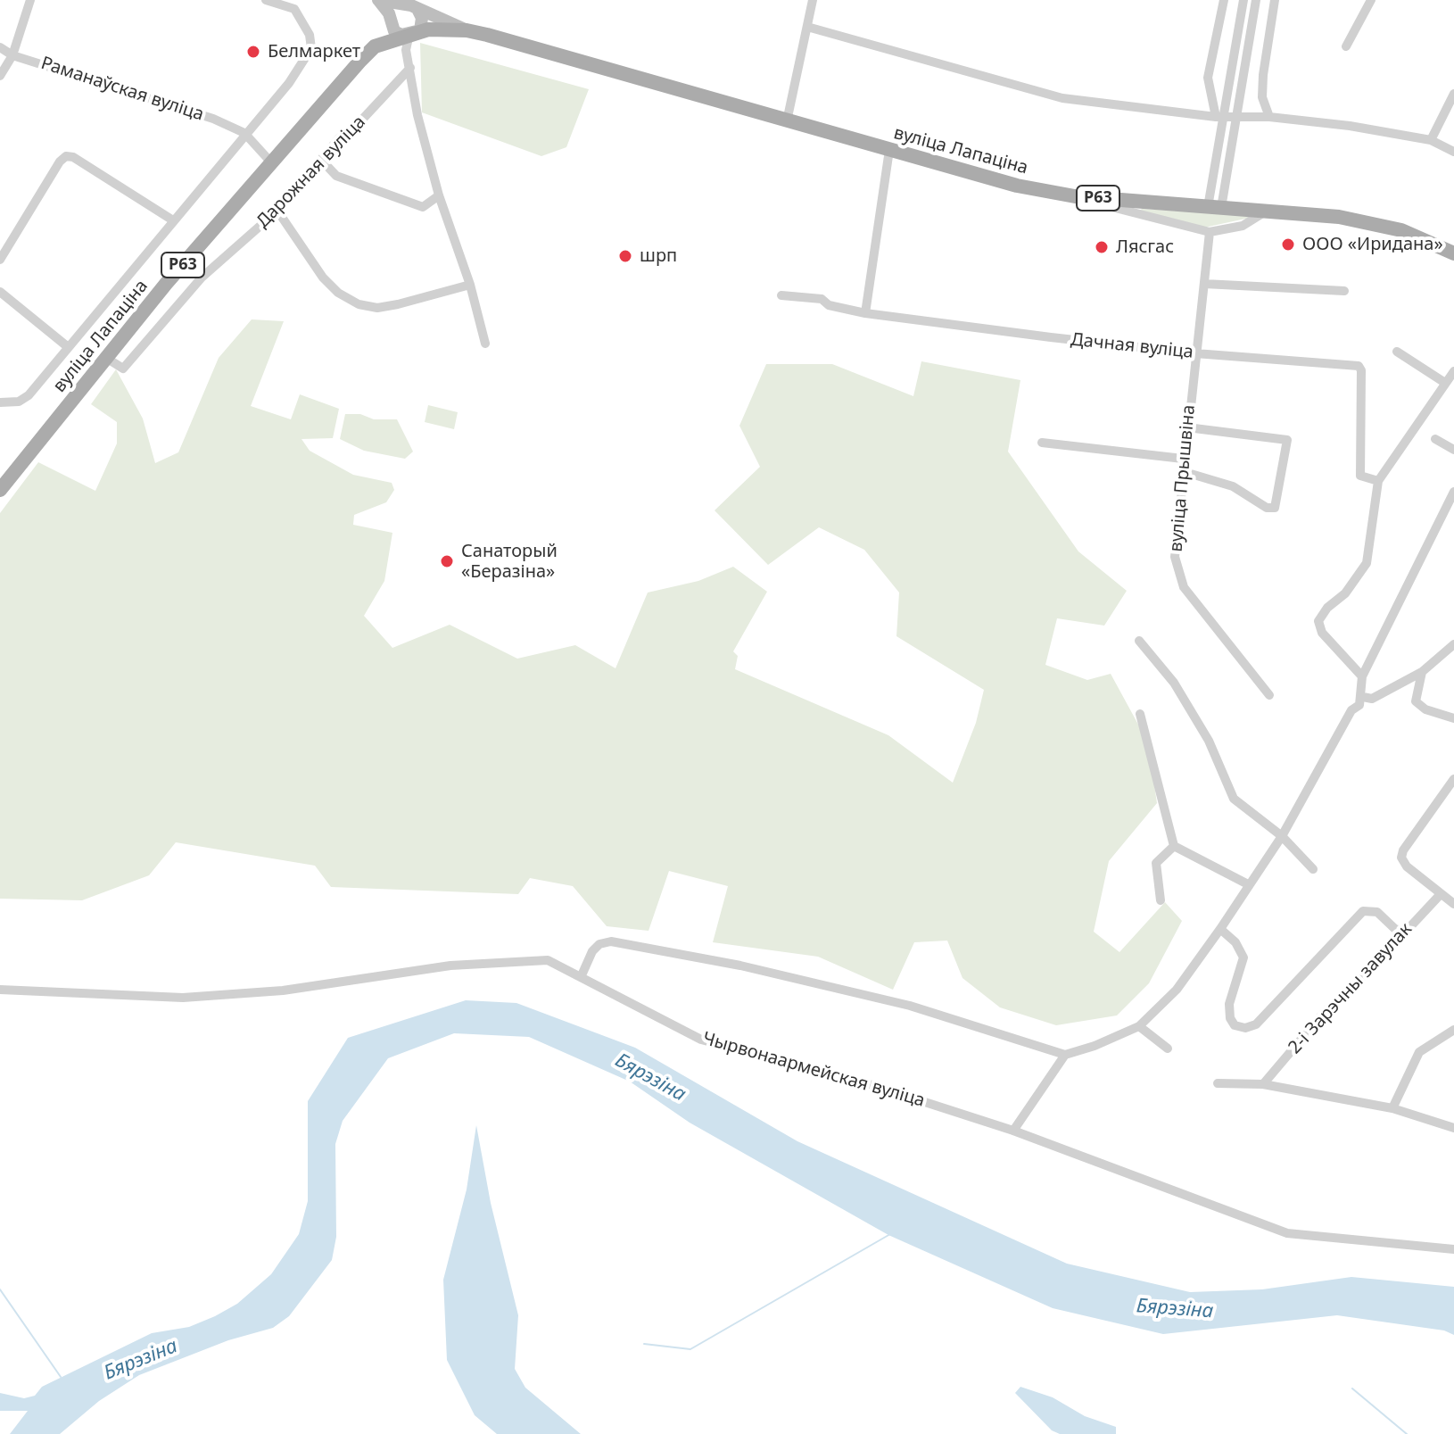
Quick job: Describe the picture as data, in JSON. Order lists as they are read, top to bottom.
{
  "streets": {
    "main road": ["вуліца Лапаціна", "Р63"],
    "street": [
      "Раманаўская вуліца",
      "Дарожная вуліца",
      "Дачная вуліца",
      "вуліца Прышвіна",
      "2-і Зарэчны завулак",
      "Чырвонаармейская вуліца"
    ]
  },
  "crossings": [
    ["вуліца Лапаціна", "Дарожная вуліца"],
    ["Дачная вуліца", "вуліца Прышвіна"]
  ],
  "water": ["Бярэзіна"],
  "places": [
    "Белмаркет",
    "ООО «Иридана»",
    "Лясгас",
    "шрп",
    "Санаторый «Беразіна»"
  ]
}
